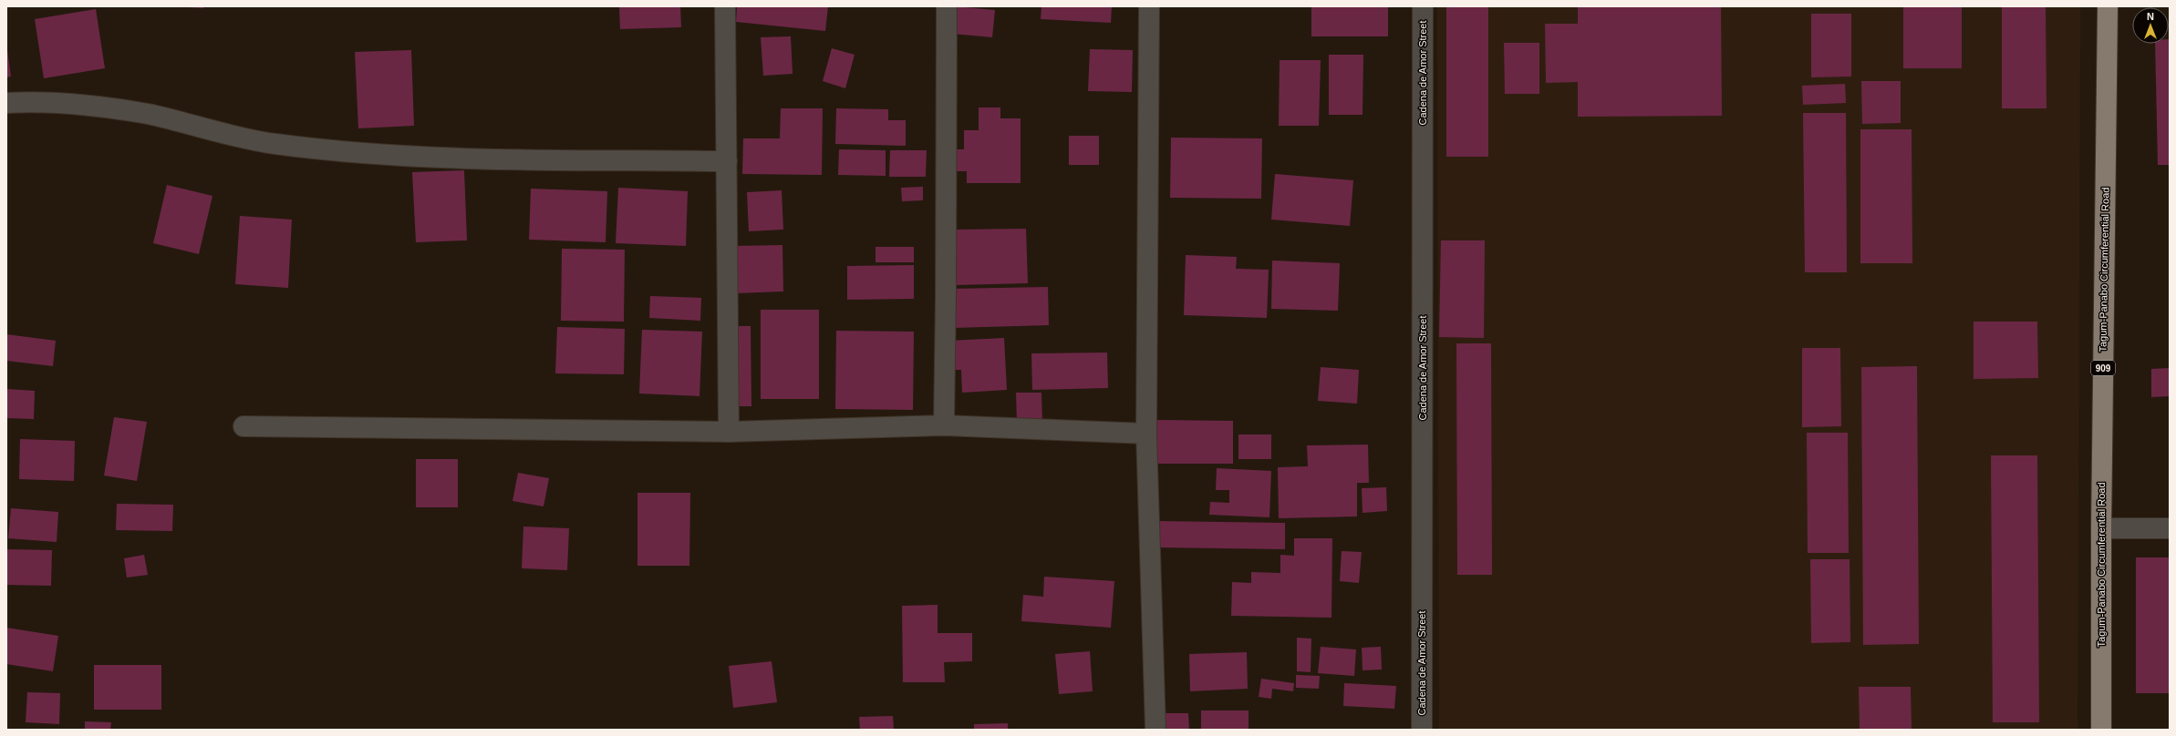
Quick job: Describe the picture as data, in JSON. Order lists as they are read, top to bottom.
{
  "streets": {
    "main road": ["Tagum-Panabo Circumferential Road", "909"],
    "street": ["Cadena de Amor Street"]
  },
  "north": "top"
}
